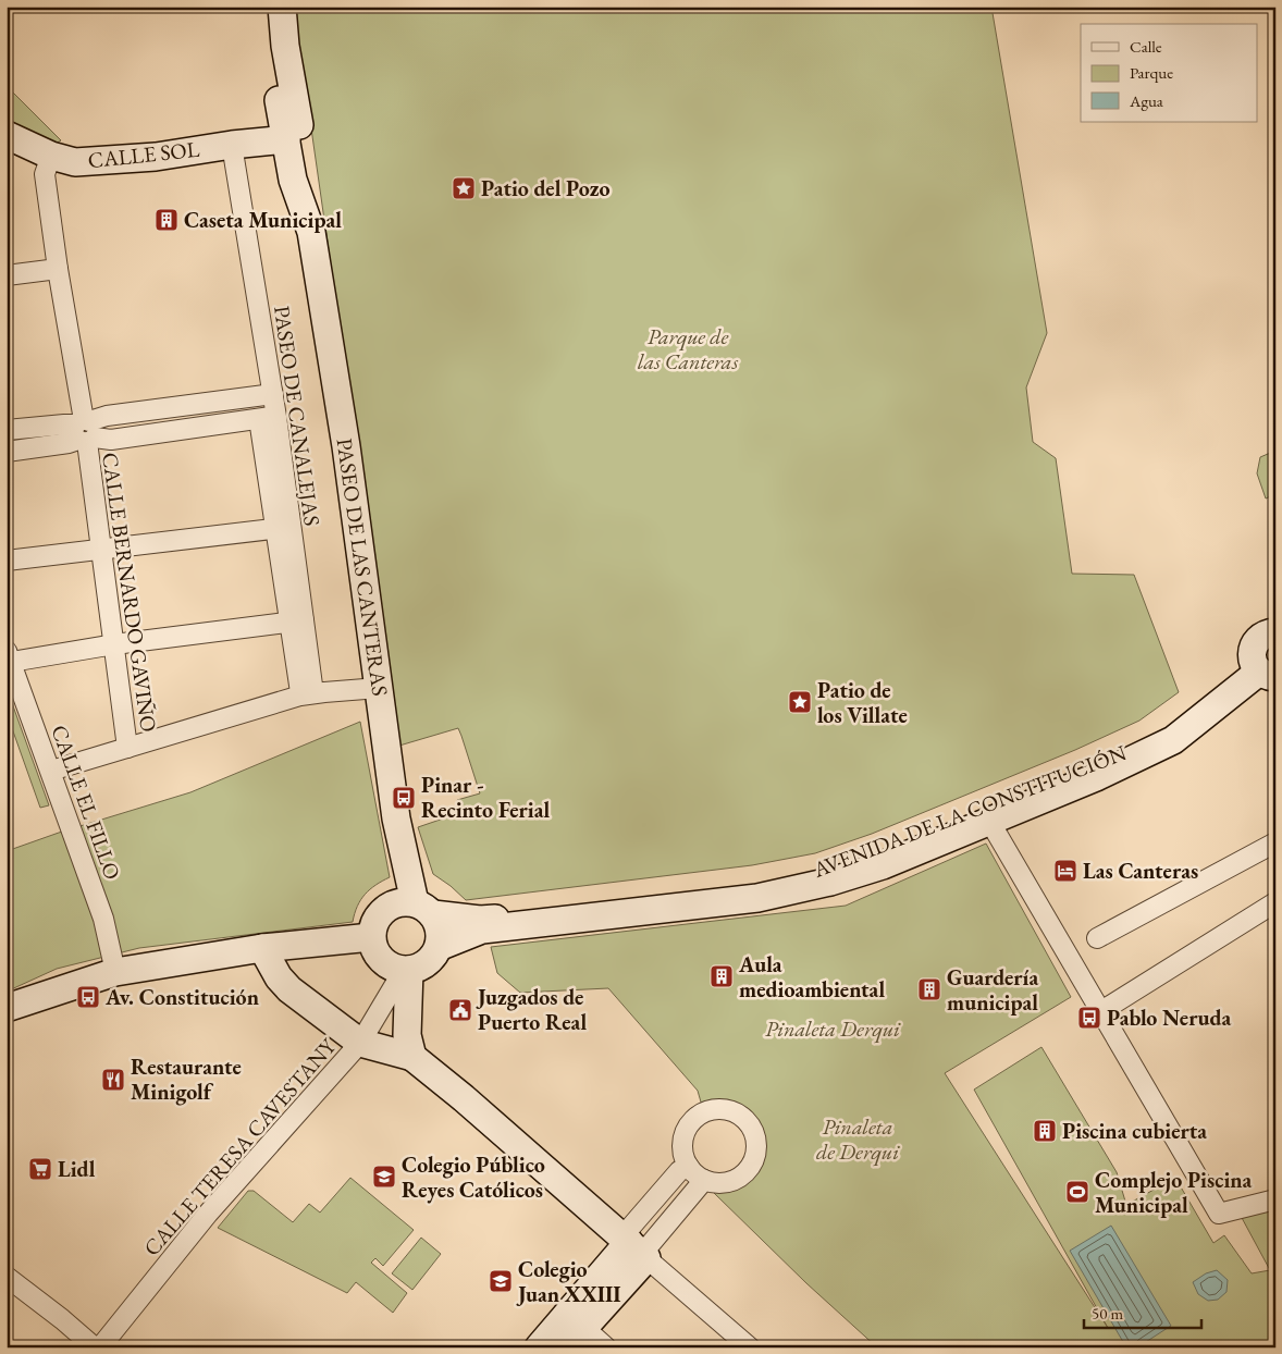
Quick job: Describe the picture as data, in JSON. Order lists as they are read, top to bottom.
{
  "streets": {
    "street": [
      "CALLE SOL",
      "PASEO DE CANALEJAS",
      "PASEO DE LAS CANTERAS",
      "CALLE BERNARDO GAVIÑO",
      "CALLE EL FILLO",
      "AVENIDA DE LA CONSTITUCIÓN",
      "CALLE TERESA CAVESTANY"
    ]
  },
  "crossings": [
    ["CALLE SOL", "PASEO DE CANALEJAS"],
    ["CALLE SOL", "CALLE BERNARDO GAVIÑO"],
    ["PASEO DE LAS CANTERAS", "AVENIDA DE LA CONSTITUCIÓN"],
    ["PASEO DE LAS CANTERAS", "CALLE TERESA CAVESTANY"],
    ["AVENIDA DE LA CONSTITUCIÓN", "CALLE TERESA CAVESTANY"]
  ],
  "parks": ["Parque de las Canteras", "Pinaleta Derqui", "Pinaleta de Derqui"],
  "places": {
    "place": ["Patio del Pozo", "Patio de los Villate"],
    "building": [
      "Caseta Municipal",
      "Aula medioambiental",
      "Guardería municipal",
      "Piscina cubierta"
    ],
    "bus stop": ["Pinar - Recinto Ferial", "Av. Constitución", "Pablo Neruda"],
    "hotel": ["Las Canteras"],
    "public building": ["Juzgados de Puerto Real"],
    "restaurant": ["Restaurante Minigolf"],
    "supermarket": ["Lidl"],
    "school or university": ["Colegio Público Reyes Católicos", "Colegio Juan XXIII"],
    "sports": ["Complejo Piscina Municipal"]
  },
  "legend": ["Calle", "Parque", "Agua"],
  "scale_bar": "50 m"
}
